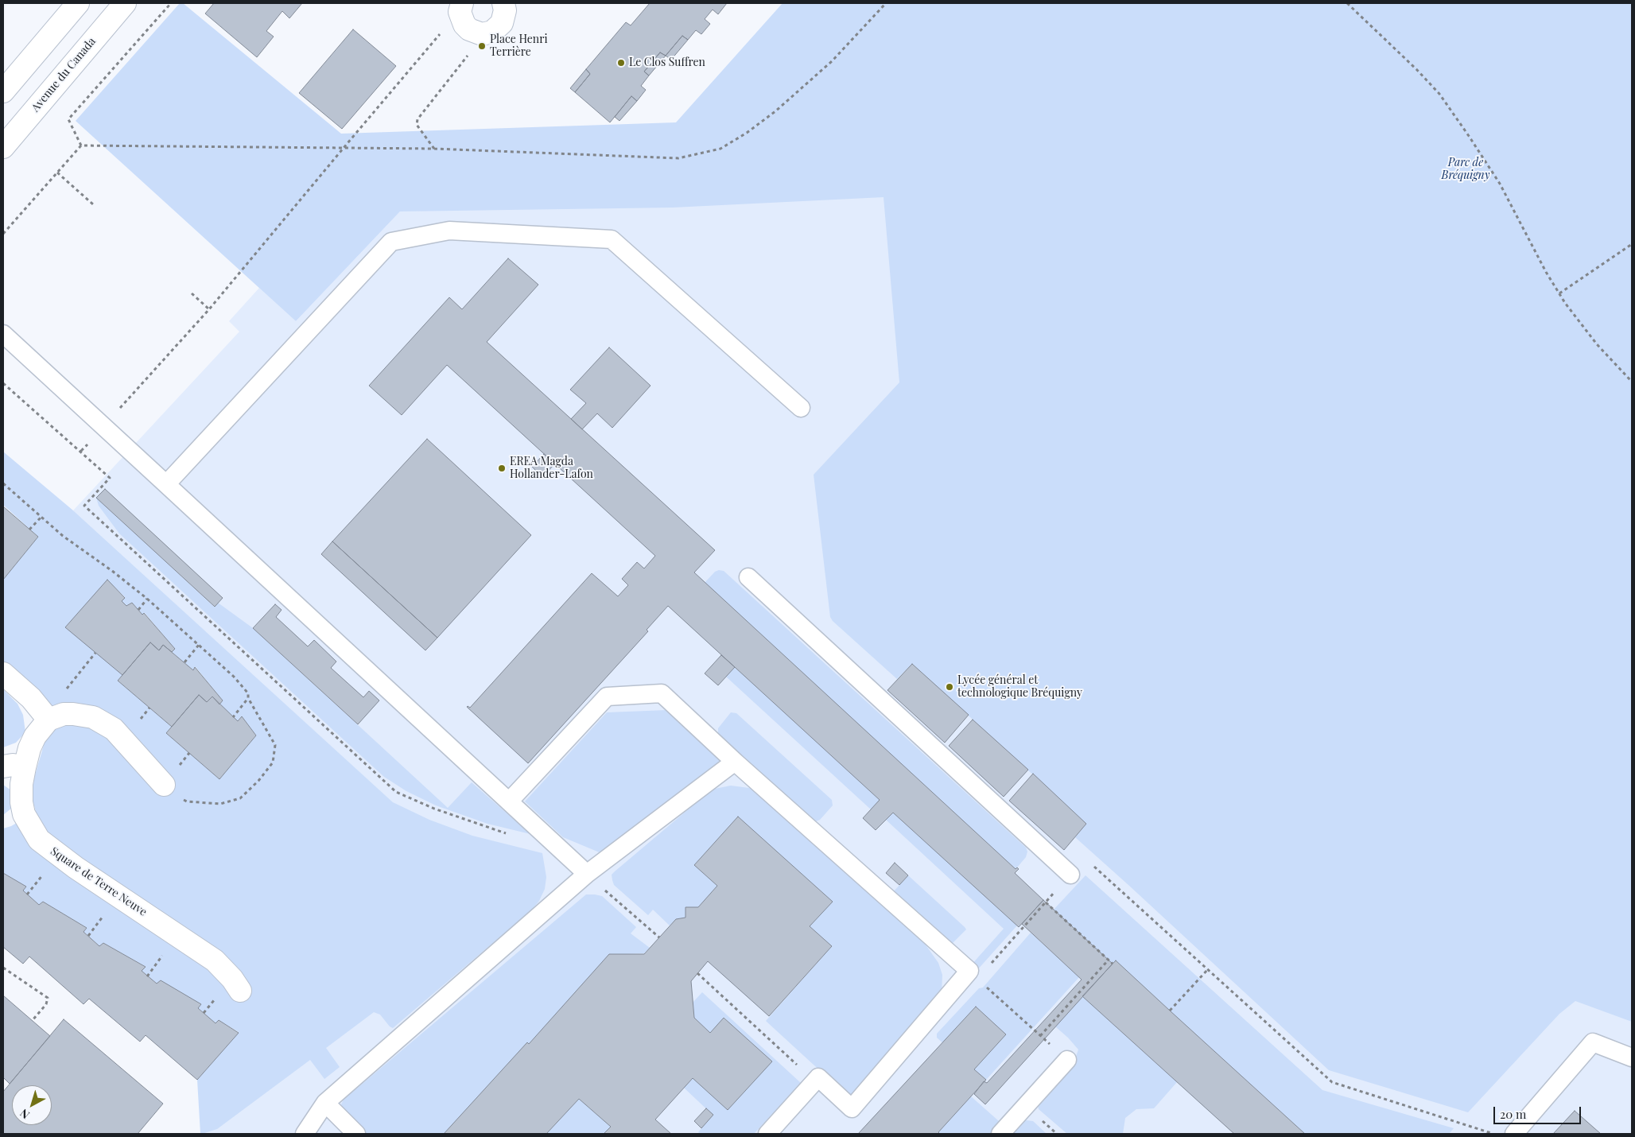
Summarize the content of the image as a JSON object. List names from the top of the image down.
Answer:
{
  "streets": {
    "street": ["Avenue du Canada", "Square de Terre Neuve"]
  },
  "parks": ["Parc de Bréquigny"],
  "places": [
    "Place Henri Terrière",
    "Le Clos Suffren",
    "EREA Magda Hollander-Lafon",
    "Lycée général et technologique Bréquigny"
  ],
  "scale_bar": "20 m",
  "north": "bottom left"
}
